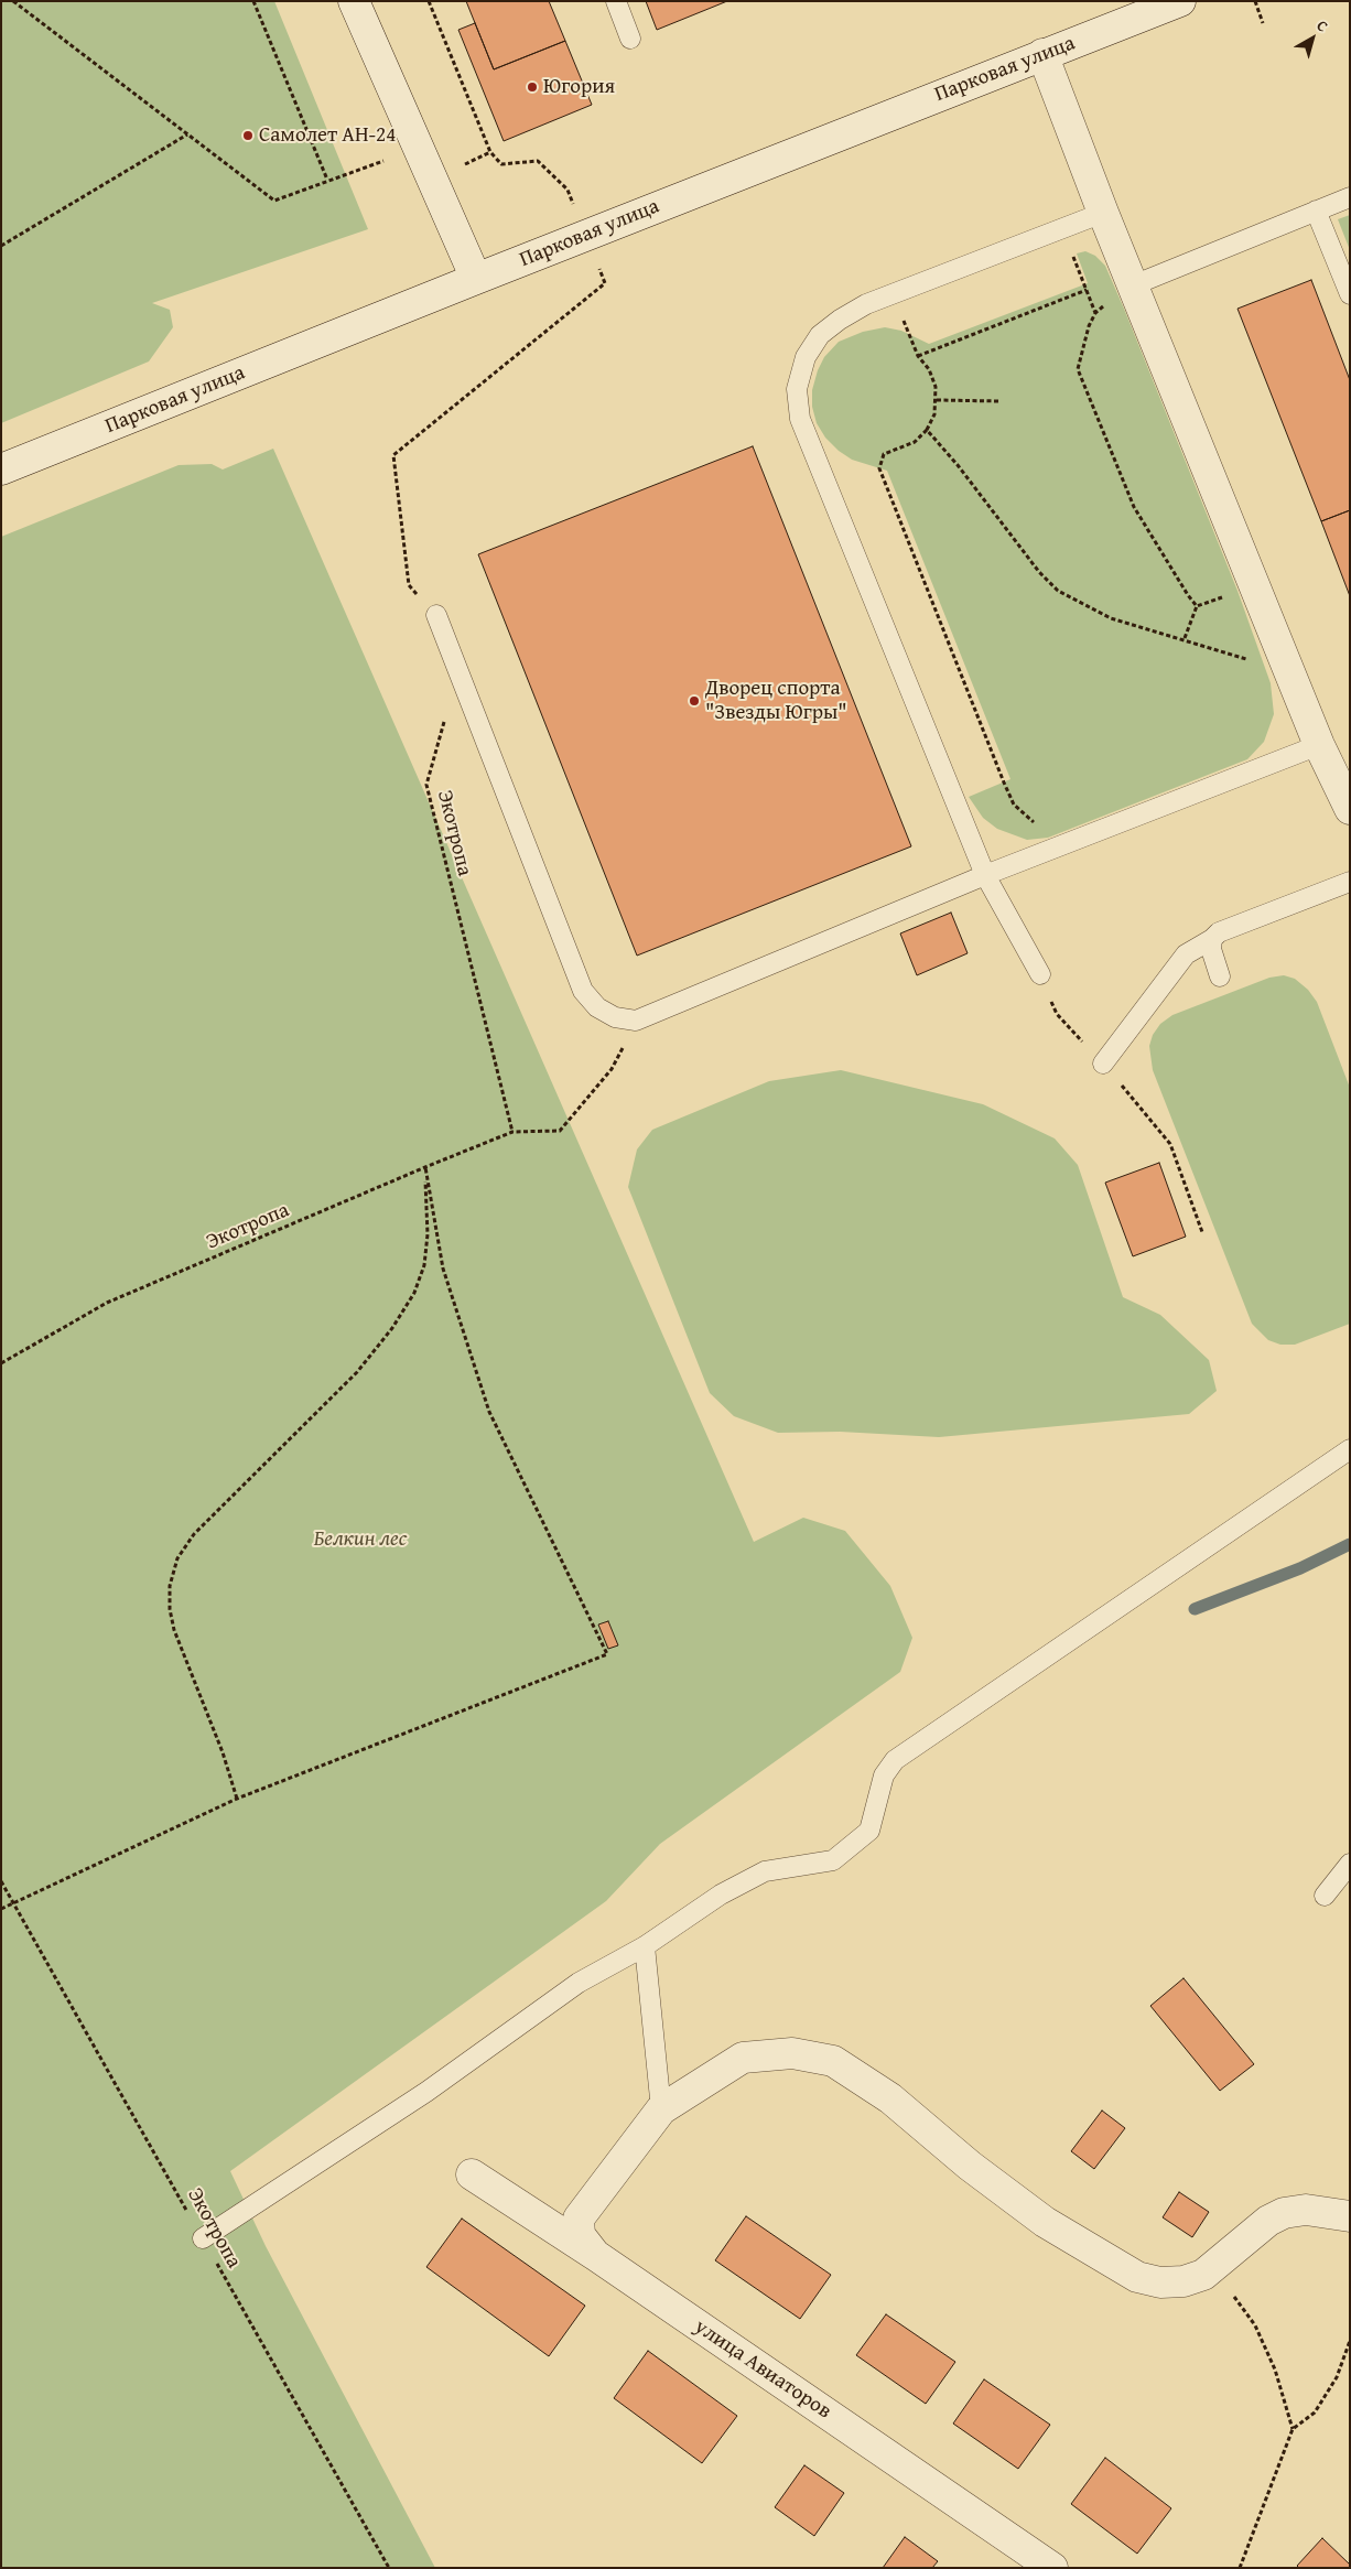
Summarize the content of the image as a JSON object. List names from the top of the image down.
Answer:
{
  "streets": {
    "street": ["Парковая улица", "улица Авиаторов"],
    "path": ["Экотропа"]
  },
  "parks": ["Белкин лес"],
  "places": ["Югория", "Самолет АН-24", "Дворец спорта \"Звезды Югры\""],
  "north": "top right"
}
